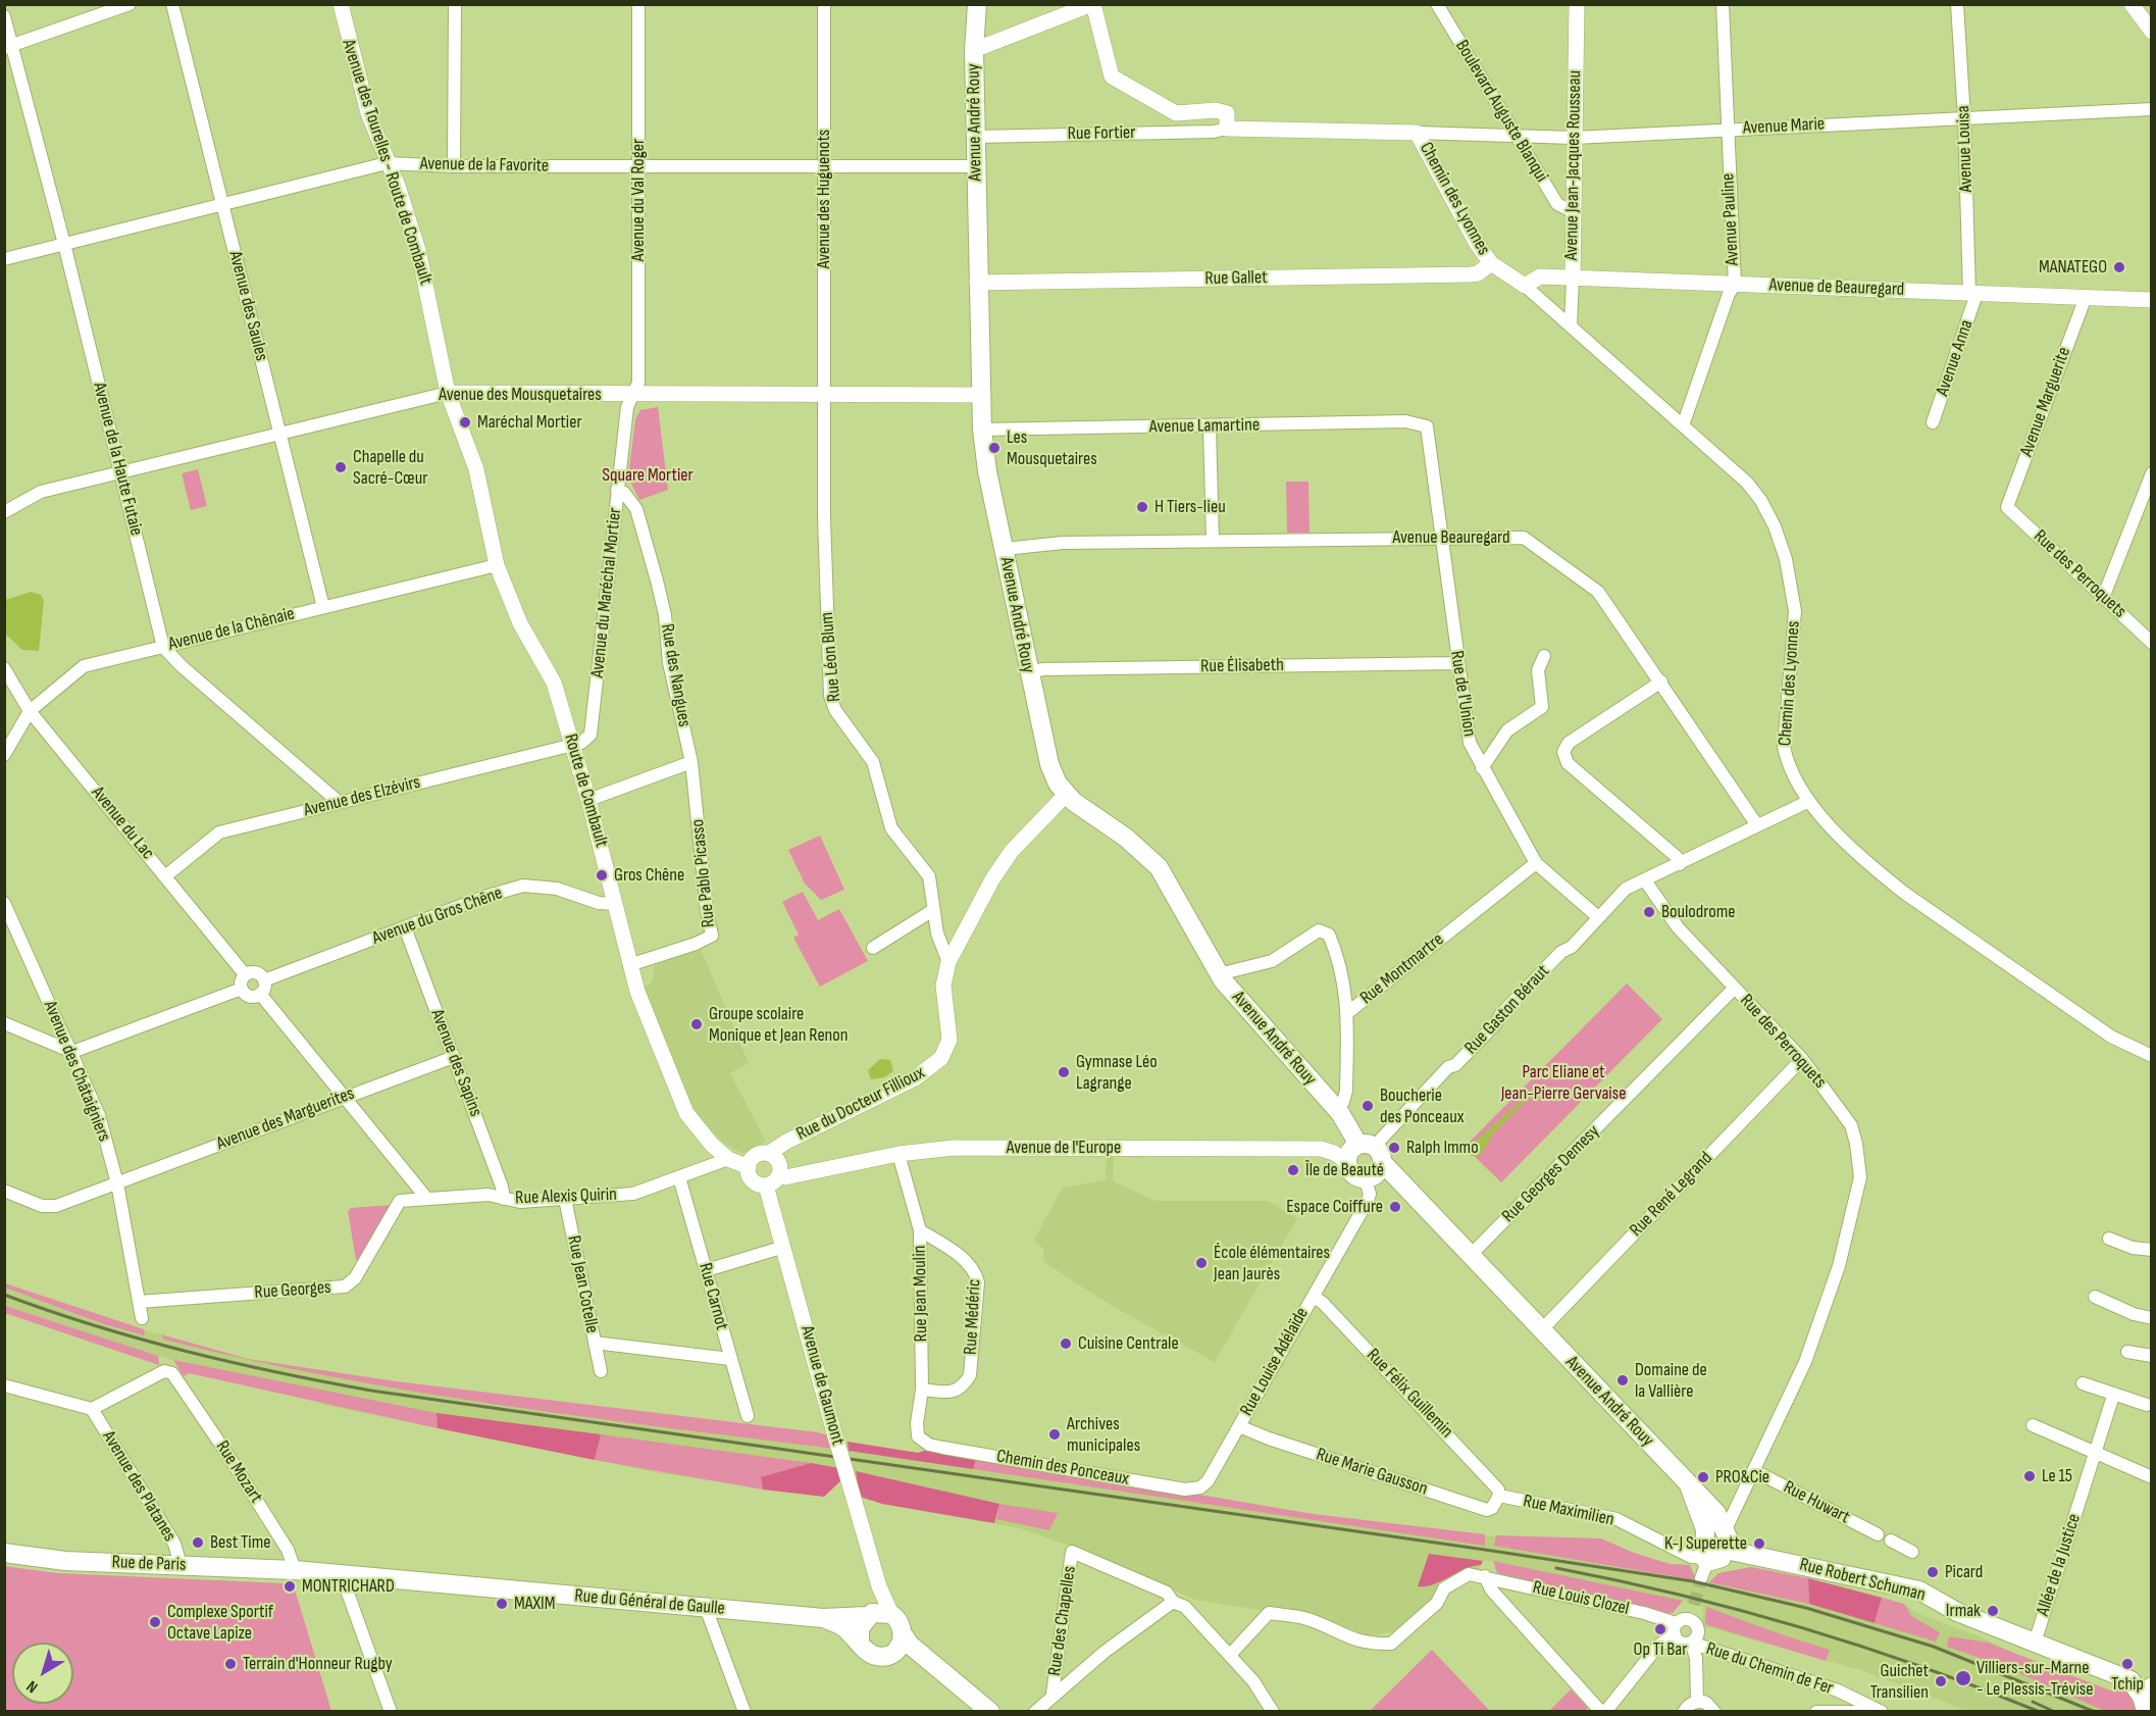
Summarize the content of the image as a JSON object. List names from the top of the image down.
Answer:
{
  "streets": {
    "main road": [
      "Avenue André Rouy",
      "Rue de Paris",
      "Rue Robert Schuman",
      "Rue du Général de Gaulle"
    ],
    "street": [
      "Boulevard Auguste Blanqui",
      "Avenue Marie",
      "Rue Fortier",
      "Avenue Louisa",
      "Avenue des Tourelles - Route de Combault",
      "Avenue de la Favorite",
      "Avenue Jean-Jacques Rousseau",
      "Avenue des Huguenots",
      "Chemin des Lyonnes",
      "Avenue du Val Roger",
      "Avenue Pauline",
      "Rue Gallet",
      "Avenue de Beauregard",
      "Avenue des Saules",
      "Avenue Anna",
      "Avenue des Mousquetaires",
      "Avenue Marguerite",
      "Avenue Lamartine",
      "Avenue de la Haute Futaie",
      "Avenue Beauregard",
      "Rue des Perroquets",
      "Avenue du Maréchal Mortier",
      "Avenue de la Chênaie",
      "Rue Léon Blum",
      "Rue Élisabeth",
      "Rue des Nangues",
      "Rue de l'Union",
      "Route de Combault",
      "Avenue des Elzévirs",
      "Avenue du Lac",
      "Rue Pablo Picasso",
      "Avenue du Gros Chêne",
      "Rue Montmartre",
      "Rue Gaston Béraut",
      "Avenue des Sapins",
      "Avenue des Châtaigniers",
      "Rue du Docteur Fillioux",
      "Avenue des Marguerites",
      "Avenue de l'Europe",
      "Rue Georges Demesy",
      "Rue René Legrand",
      "Rue Alexis Quirin",
      "Rue Jean Cotelle",
      "Rue Georges",
      "Rue Jean Moulin",
      "Rue Carnot",
      "Rue Médéric",
      "Rue Louise Adélaïde",
      "Avenue de Gaumont",
      "Rue Félix Guillemin",
      "Chemin des Ponceaux",
      "Rue Mozart",
      "Rue Marie Gausson",
      "Avenue des Platanes",
      "Rue Huwart",
      "Rue Maximilien",
      "Allée de la Justice",
      "Rue Louis Clozel",
      "Rue des Chapelles",
      "Rue du Chemin de Fer"
    ]
  },
  "crossings": [
    ["Boulevard Auguste Blanqui", "Avenue Marie"],
    ["Boulevard Auguste Blanqui", "Avenue Jean-Jacques Rousseau"],
    ["Avenue André Rouy", "Rue Fortier"],
    ["Avenue André Rouy", "Avenue de la Favorite"],
    ["Avenue André Rouy", "Rue Gallet"],
    ["Avenue André Rouy", "Avenue des Mousquetaires"],
    ["Avenue André Rouy", "Avenue Lamartine"],
    ["Avenue André Rouy", "Avenue Beauregard"],
    ["Avenue André Rouy", "Rue des Perroquets"],
    ["Avenue André Rouy", "Rue Élisabeth"],
    ["Avenue André Rouy", "Rue Montmartre"],
    ["Avenue André Rouy", "Rue Gaston Béraut"],
    ["Avenue André Rouy", "Rue du Docteur Fillioux"],
    ["Avenue André Rouy", "Avenue de l'Europe"],
    ["Avenue André Rouy", "Rue Georges Demesy"],
    ["Avenue André Rouy", "Rue René Legrand"],
    ["Avenue André Rouy", "Rue Louise Adélaïde"],
    ["Avenue Marie", "Avenue Louisa"],
    ["Avenue Marie", "Avenue Jean-Jacques Rousseau"],
    ["Avenue Marie", "Chemin des Lyonnes"],
    ["Avenue Marie", "Avenue Pauline"],
    ["Avenue Louisa", "Avenue de Beauregard"],
    ["Avenue Louisa", "Avenue Anna"],
    ["Avenue des Tourelles - Route de Combault", "Avenue de la Favorite"],
    ["Avenue des Tourelles - Route de Combault", "Avenue des Mousquetaires"],
    ["Avenue des Tourelles - Route de Combault", "Route de Combault"],
    ["Avenue de la Favorite", "Avenue des Huguenots"],
    ["Avenue de la Favorite", "Avenue du Val Roger"],
    ["Avenue de la Favorite", "Avenue des Saules"],
    ["Avenue de la Favorite", "Avenue de la Haute Futaie"],
    ["Avenue Jean-Jacques Rousseau", "Chemin des Lyonnes"],
    ["Avenue Jean-Jacques Rousseau", "Avenue de Beauregard"],
    ["Avenue des Huguenots", "Avenue des Mousquetaires"],
    ["Avenue des Huguenots", "Rue Léon Blum"],
    ["Chemin des Lyonnes", "Avenue Pauline"],
    ["Chemin des Lyonnes", "Rue Gallet"],
    ["Chemin des Lyonnes", "Avenue de Beauregard"],
    ["Avenue du Val Roger", "Avenue des Mousquetaires"],
    ["Avenue du Val Roger", "Avenue du Maréchal Mortier"],
    ["Avenue Pauline", "Avenue de Beauregard"],
    ["Avenue de Beauregard", "Avenue Anna"],
    ["Avenue de Beauregard", "Avenue Marguerite"],
    ["Avenue des Saules", "Avenue des Mousquetaires"],
    ["Avenue des Saules", "Avenue de la Chênaie"],
    ["Avenue des Mousquetaires", "Avenue de la Haute Futaie"],
    ["Avenue des Mousquetaires", "Avenue du Maréchal Mortier"],
    ["Avenue des Mousquetaires", "Rue Léon Blum"],
    ["Avenue des Mousquetaires", "Route de Combault"],
    ["Avenue Marguerite", "Rue des Perroquets"],
    ["Avenue Lamartine", "Rue de l'Union"],
    ["Avenue de la Haute Futaie", "Avenue de la Chênaie"],
    ["Avenue Beauregard", "Rue de l'Union"],
    ["Rue des Perroquets", "Rue Gaston Béraut"],
    ["Rue des Perroquets", "Rue Georges Demesy"],
    ["Rue des Perroquets", "Rue René Legrand"],
    ["Rue des Perroquets", "Rue Huwart"],
    ["Avenue du Maréchal Mortier", "Rue des Nangues"],
    ["Avenue du Maréchal Mortier", "Route de Combault"],
    ["Avenue du Maréchal Mortier", "Avenue des Elzévirs"],
    ["Avenue de la Chênaie", "Route de Combault"],
    ["Avenue de la Chênaie", "Avenue du Lac"],
    ["Rue Léon Blum", "Rue du Docteur Fillioux"],
    ["Rue Élisabeth", "Rue de l'Union"],
    ["Rue des Nangues", "Rue Pablo Picasso"],
    ["Rue de l'Union", "Rue Montmartre"],
    ["Rue de l'Union", "Rue Gaston Béraut"],
    ["Route de Combault", "Avenue des Elzévirs"],
    ["Route de Combault", "Rue Pablo Picasso"],
    ["Route de Combault", "Avenue du Gros Chêne"],
    ["Route de Combault", "Rue du Docteur Fillioux"],
    ["Route de Combault", "Avenue de l'Europe"],
    ["Route de Combault", "Rue Alexis Quirin"],
    ["Route de Combault", "Avenue de Gaumont"],
    ["Avenue des Elzévirs", "Avenue du Lac"],
    ["Avenue du Lac", "Avenue du Gros Chêne"],
    ["Avenue du Gros Chêne", "Avenue des Sapins"],
    ["Rue Gaston Béraut", "Avenue de l'Europe"],
    ["Rue Gaston Béraut", "Rue Louise Adélaïde"],
    ["Avenue des Sapins", "Avenue des Marguerites"],
    ["Avenue des Sapins", "Rue Alexis Quirin"],
    ["Avenue des Châtaigniers", "Avenue des Marguerites"],
    ["Avenue des Châtaigniers", "Rue Georges"],
    ["Rue du Docteur Fillioux", "Avenue de l'Europe"],
    ["Rue du Docteur Fillioux", "Avenue de Gaumont"],
    ["Avenue de l'Europe", "Rue Jean Moulin"],
    ["Avenue de l'Europe", "Rue Louise Adélaïde"],
    ["Avenue de l'Europe", "Avenue de Gaumont"],
    ["Rue Alexis Quirin", "Rue Jean Cotelle"],
    ["Rue Alexis Quirin", "Rue Georges"],
    ["Rue Alexis Quirin", "Rue Carnot"],
    ["Rue Jean Moulin", "Rue Médéric"],
    ["Rue Jean Moulin", "Chemin des Ponceaux"],
    ["Rue Louise Adélaïde", "Rue Félix Guillemin"],
    ["Rue Louise Adélaïde", "Chemin des Ponceaux"],
    ["Rue Louise Adélaïde", "Rue Marie Gausson"],
    ["Avenue de Gaumont", "Rue du Général de Gaulle"],
    ["Rue Félix Guillemin", "Rue Marie Gausson"],
    ["Rue Félix Guillemin", "Rue Maximilien"],
    ["Rue Mozart", "Avenue des Platanes"],
    ["Rue Mozart", "Rue de Paris"],
    ["Rue Mozart", "Rue du Général de Gaulle"],
    ["Rue Marie Gausson", "Rue Maximilien"],
    ["Avenue des Platanes", "Rue de Paris"],
    ["Rue de Paris", "Rue du Général de Gaulle"],
    ["Allée de la Justice", "Rue Robert Schuman"],
    ["Rue Louis Clozel", "Rue du Chemin de Fer"]
  ],
  "parks": ["Square Mortier", "Parc Eliane et Jean-Pierre Gervaise"],
  "places": [
    "MANATEGO",
    "Maréchal Mortier",
    "Les Mousquetaires",
    "Chapelle du Sacré-Cœur",
    "H Tiers-lieu",
    "Gros Chêne",
    "Boulodrome",
    "Groupe scolaire Monique et Jean Renon",
    "Gymnase Léo Lagrange",
    "Boucherie des Ponceaux",
    "Ralph Immo",
    "Île de Beauté",
    "Espace Coiffure",
    "École élémentaires Jean Jaurès",
    "Cuisine Centrale",
    "Domaine de la Vallière",
    "Archives municipales",
    "Le 15",
    "PRO&Cie",
    "Best Time",
    "K-J Superette",
    "Picard",
    "MONTRICHARD",
    "MAXIM",
    "Irmak",
    "Complexe Sportif Octave Lapize",
    "Op Ti Bar",
    "Terrain d'Honneur Rugby",
    "Tchip",
    "Villiers-sur-Marne - Le Plessis-Trévise",
    "Guichet Transilien"
  ],
  "north": "bottom left"
}
